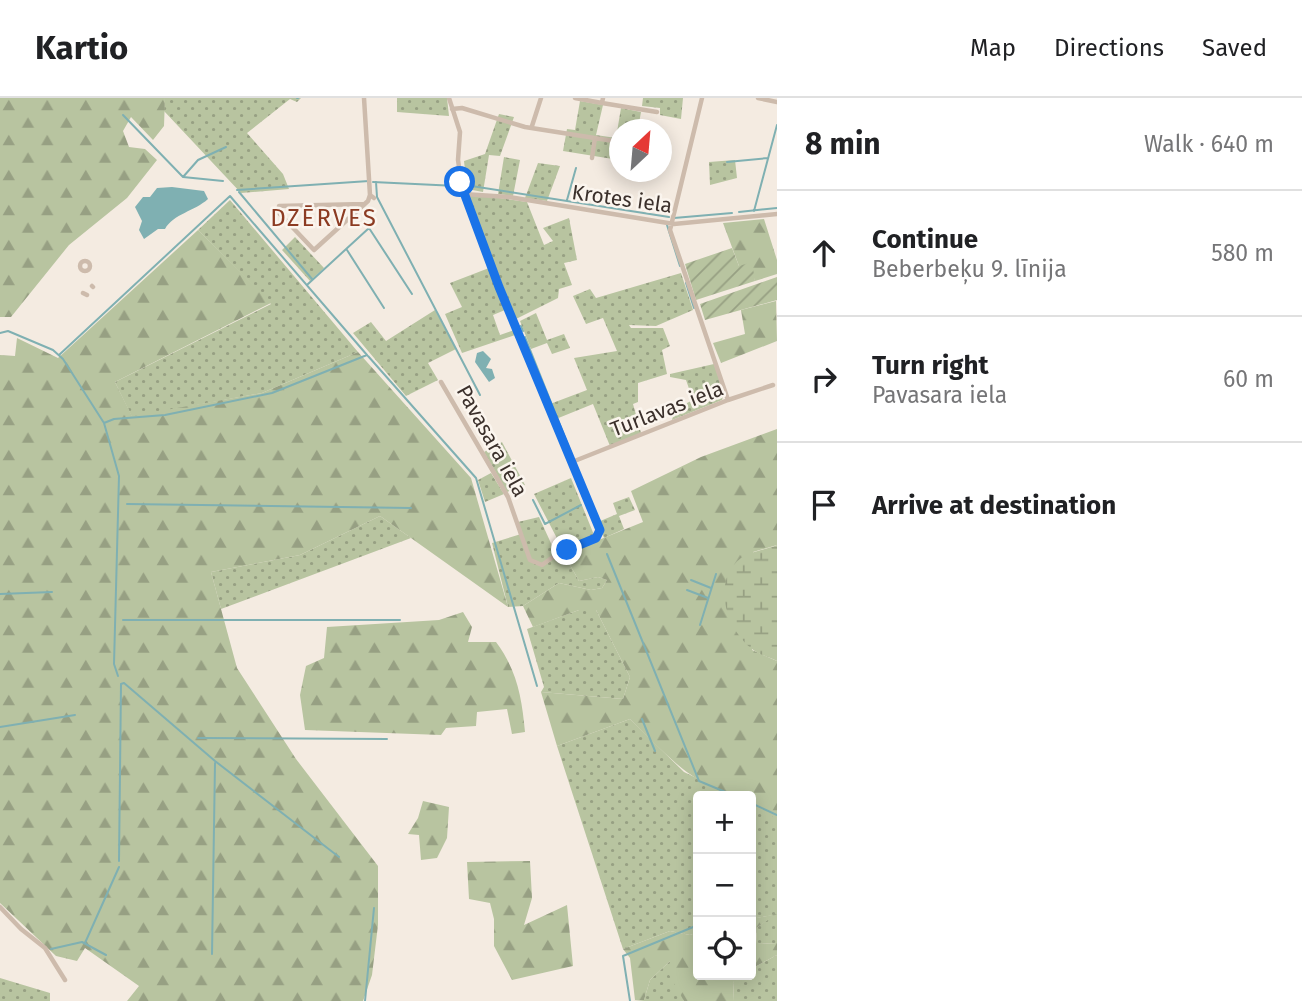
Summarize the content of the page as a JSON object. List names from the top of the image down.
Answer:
{
  "streets": {
    "street": ["Krotes iela", "Turlavas iela", "Pavasara iela"]
  },
  "crossings": [
    ["Turlavas iela", "Pavasara iela"]
  ],
  "districts": ["DZĒRVES"],
  "north": "top right",
  "page": {
    "header": "Kartio",
    "nav": ["Map", "Directions", "Saved"],
    "heading": ["8 min", "Walk · 640 m"],
    "list": [
      ["Continue", "Beberbeķu 9. līnija", "580 m"],
      ["Turn right", "Pavasara iela", "60 m"],
      "Arrive at destination"
    ],
    "map_buttons": ["+", "−"]
  }
}
